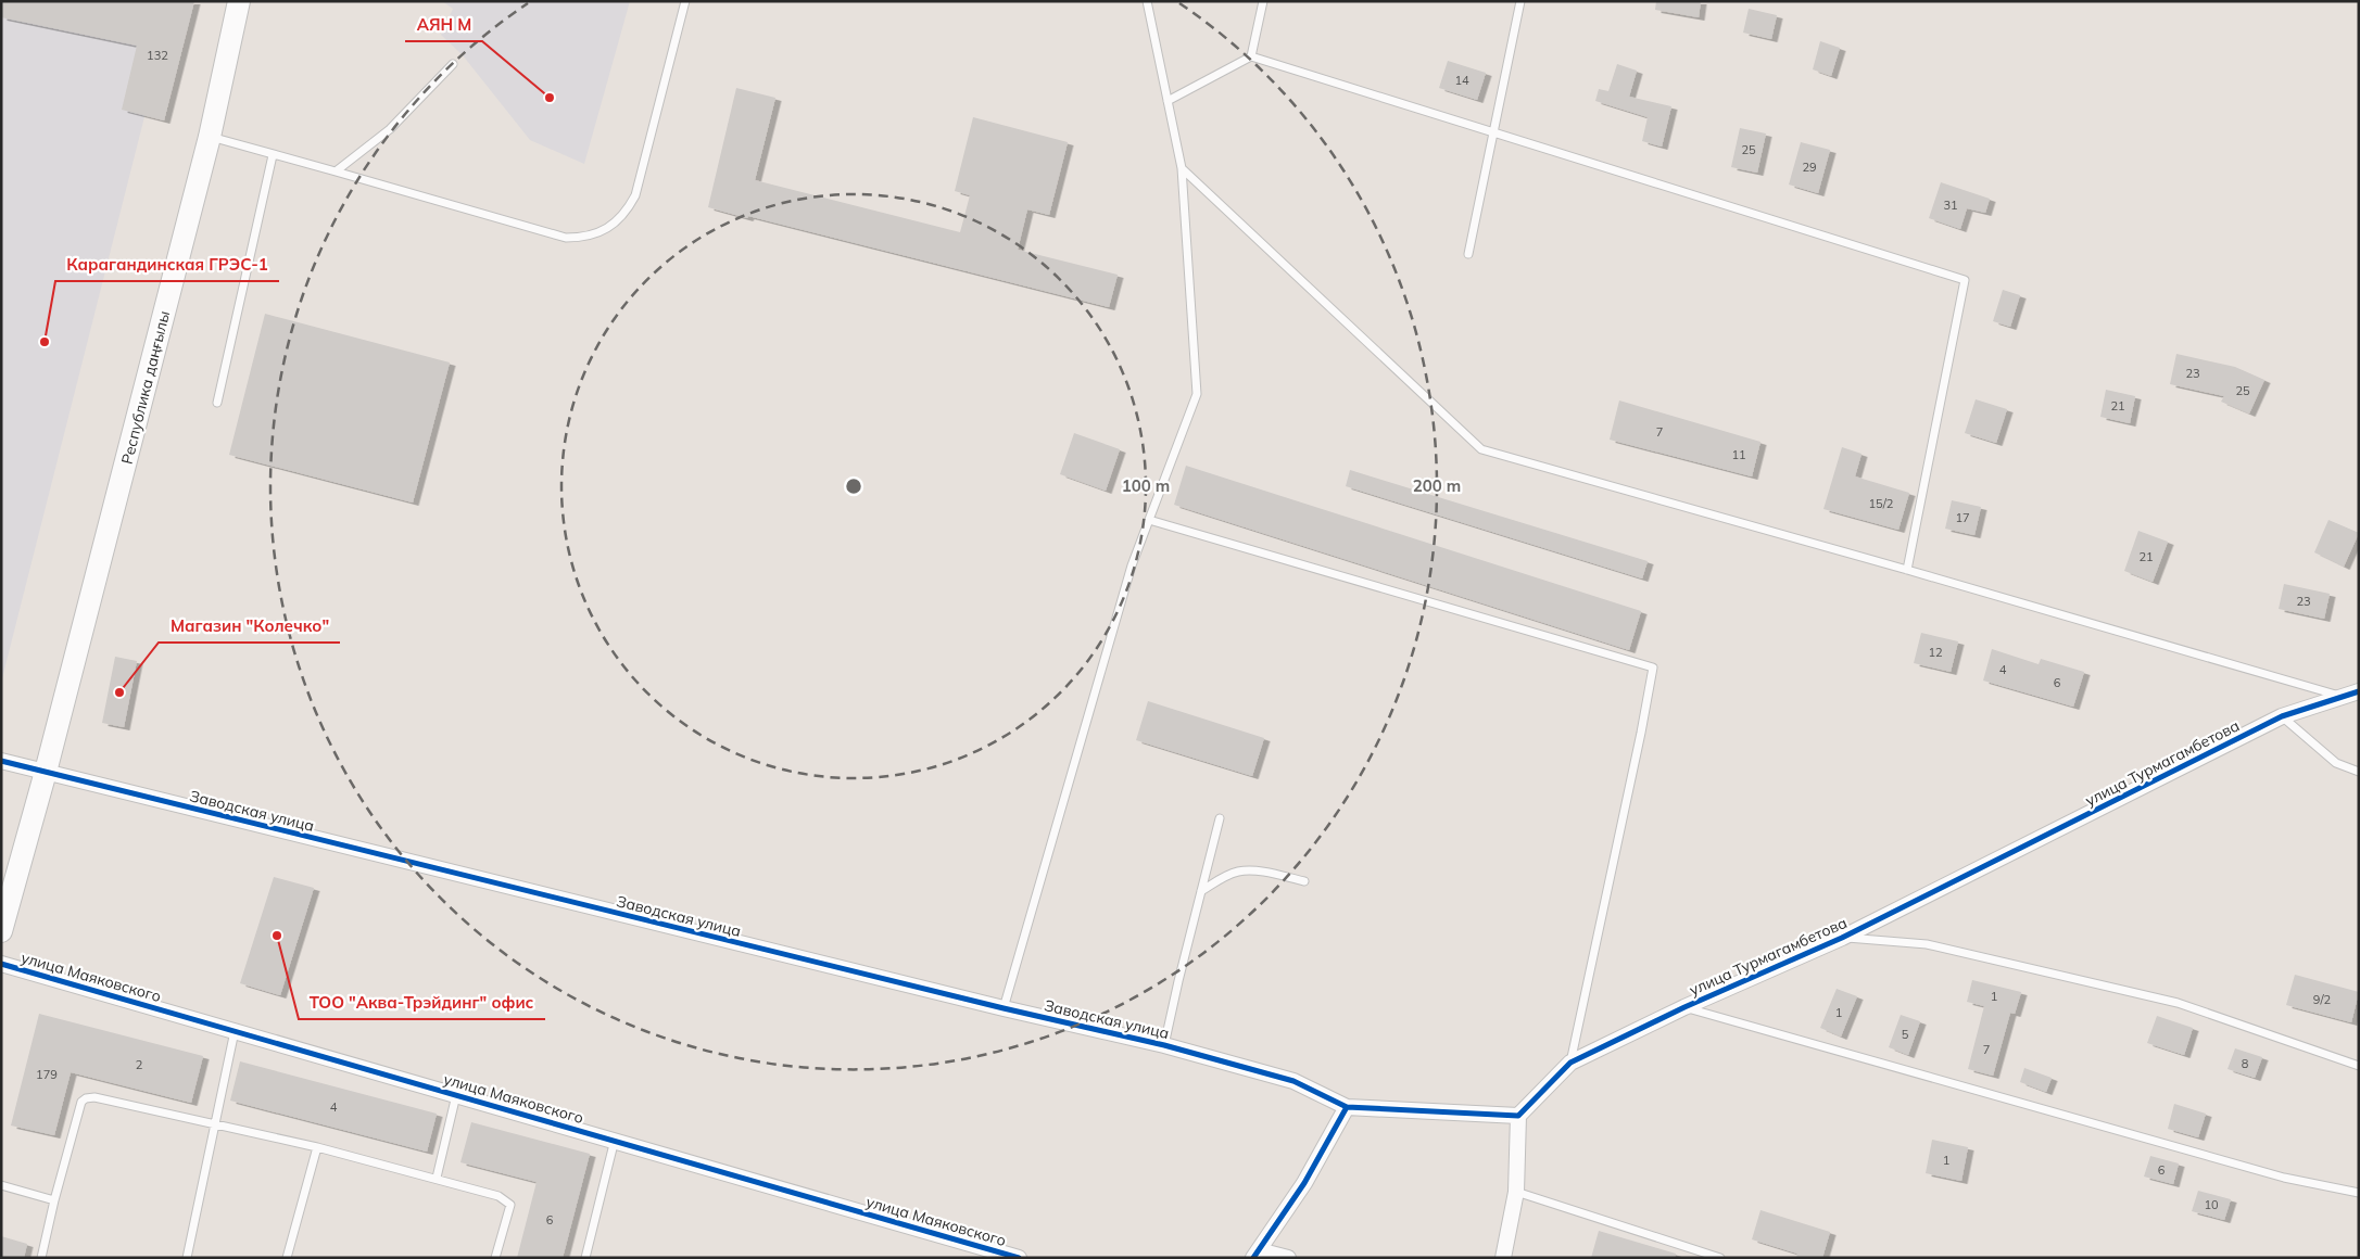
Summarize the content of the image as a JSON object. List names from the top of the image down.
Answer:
{
  "streets": {
    "main road": ["Республика даңғылы"],
    "street": ["улица Турмагамбетова", "Заводская улица", "улица Маяковского"]
  },
  "crossings": [
    ["Республика даңғылы", "Заводская улица"]
  ],
  "places": [
    "АЯН М",
    "Карагандинская ГРЭС-1",
    "Магазин \"Колечко\"",
    "ТОО \"Аква-Трэйдинг\" офис"
  ],
  "house_numbers": [
    "132",
    "14",
    "25",
    "29",
    "31",
    "23",
    "25",
    "21",
    "7",
    "11",
    "15/2",
    "17",
    "21",
    "23",
    "12",
    "4",
    "6",
    "1",
    "9/2",
    "1",
    "5",
    "7",
    "8",
    "2",
    "179",
    "4",
    "1",
    "6",
    "10",
    "6"
  ],
  "rings": ["100 m", "200 m"]
}
